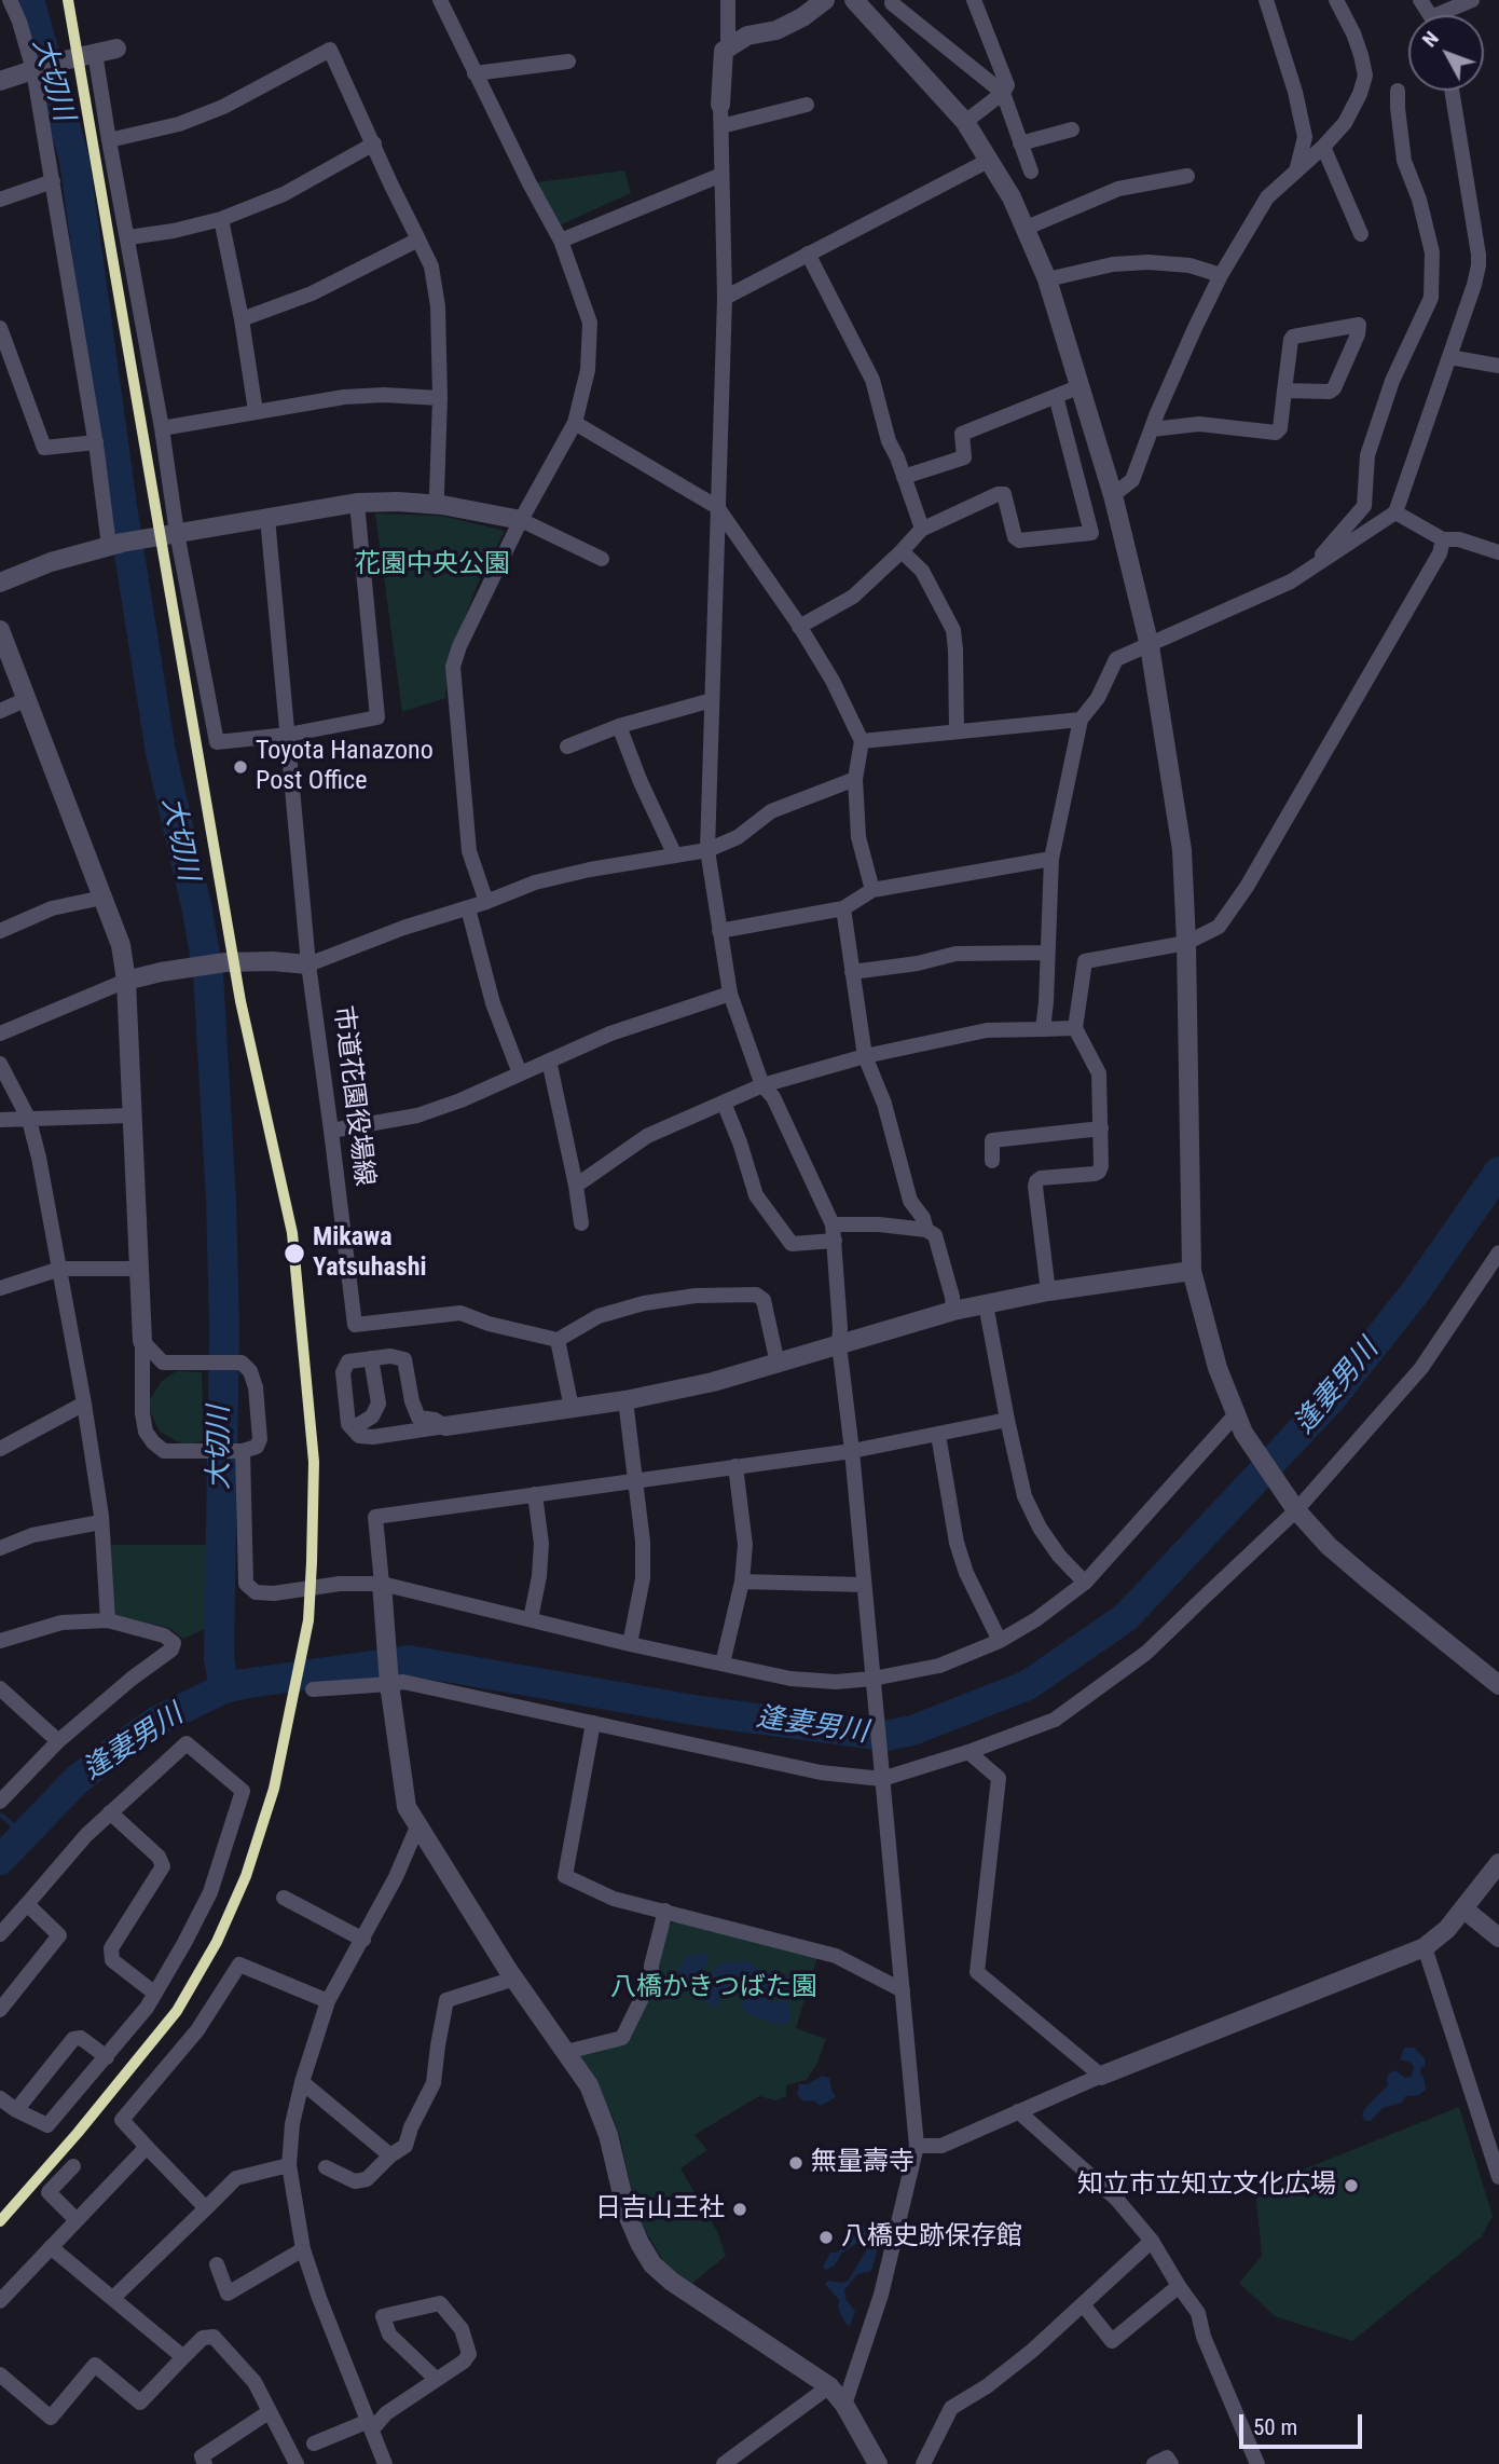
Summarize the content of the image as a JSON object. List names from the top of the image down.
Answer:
{
  "streets": {
    "street": ["市道花園役場線"]
  },
  "water": ["大切川", "逢妻男川"],
  "parks": ["花園中央公園", "八橋かきつばた園"],
  "places": [
    "Toyota Hanazono Post Office",
    "Mikawa Yatsuhashi",
    "無量壽寺",
    "知立市立知立文化広場",
    "日吉山王社",
    "八橋史跡保存館"
  ],
  "scale_bar": "50 m",
  "north": "top left"
}
